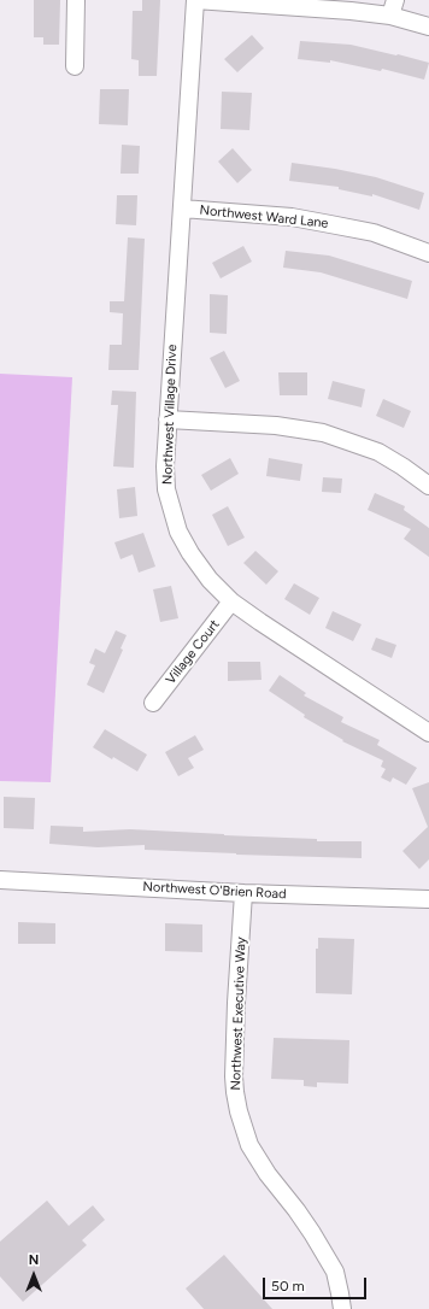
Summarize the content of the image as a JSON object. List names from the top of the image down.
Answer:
{
  "streets": {
    "street": [
      "Northwest Ward Lane",
      "Northwest Village Drive",
      "Village Court",
      "Northwest O'Brien Road",
      "Northwest Executive Way"
    ]
  },
  "crossings": [
    ["Northwest Ward Lane", "Northwest Village Drive"],
    ["Northwest Village Drive", "Village Court"],
    ["Northwest O'Brien Road", "Northwest Executive Way"]
  ],
  "scale_bar": "50 m",
  "north": "top"
}
